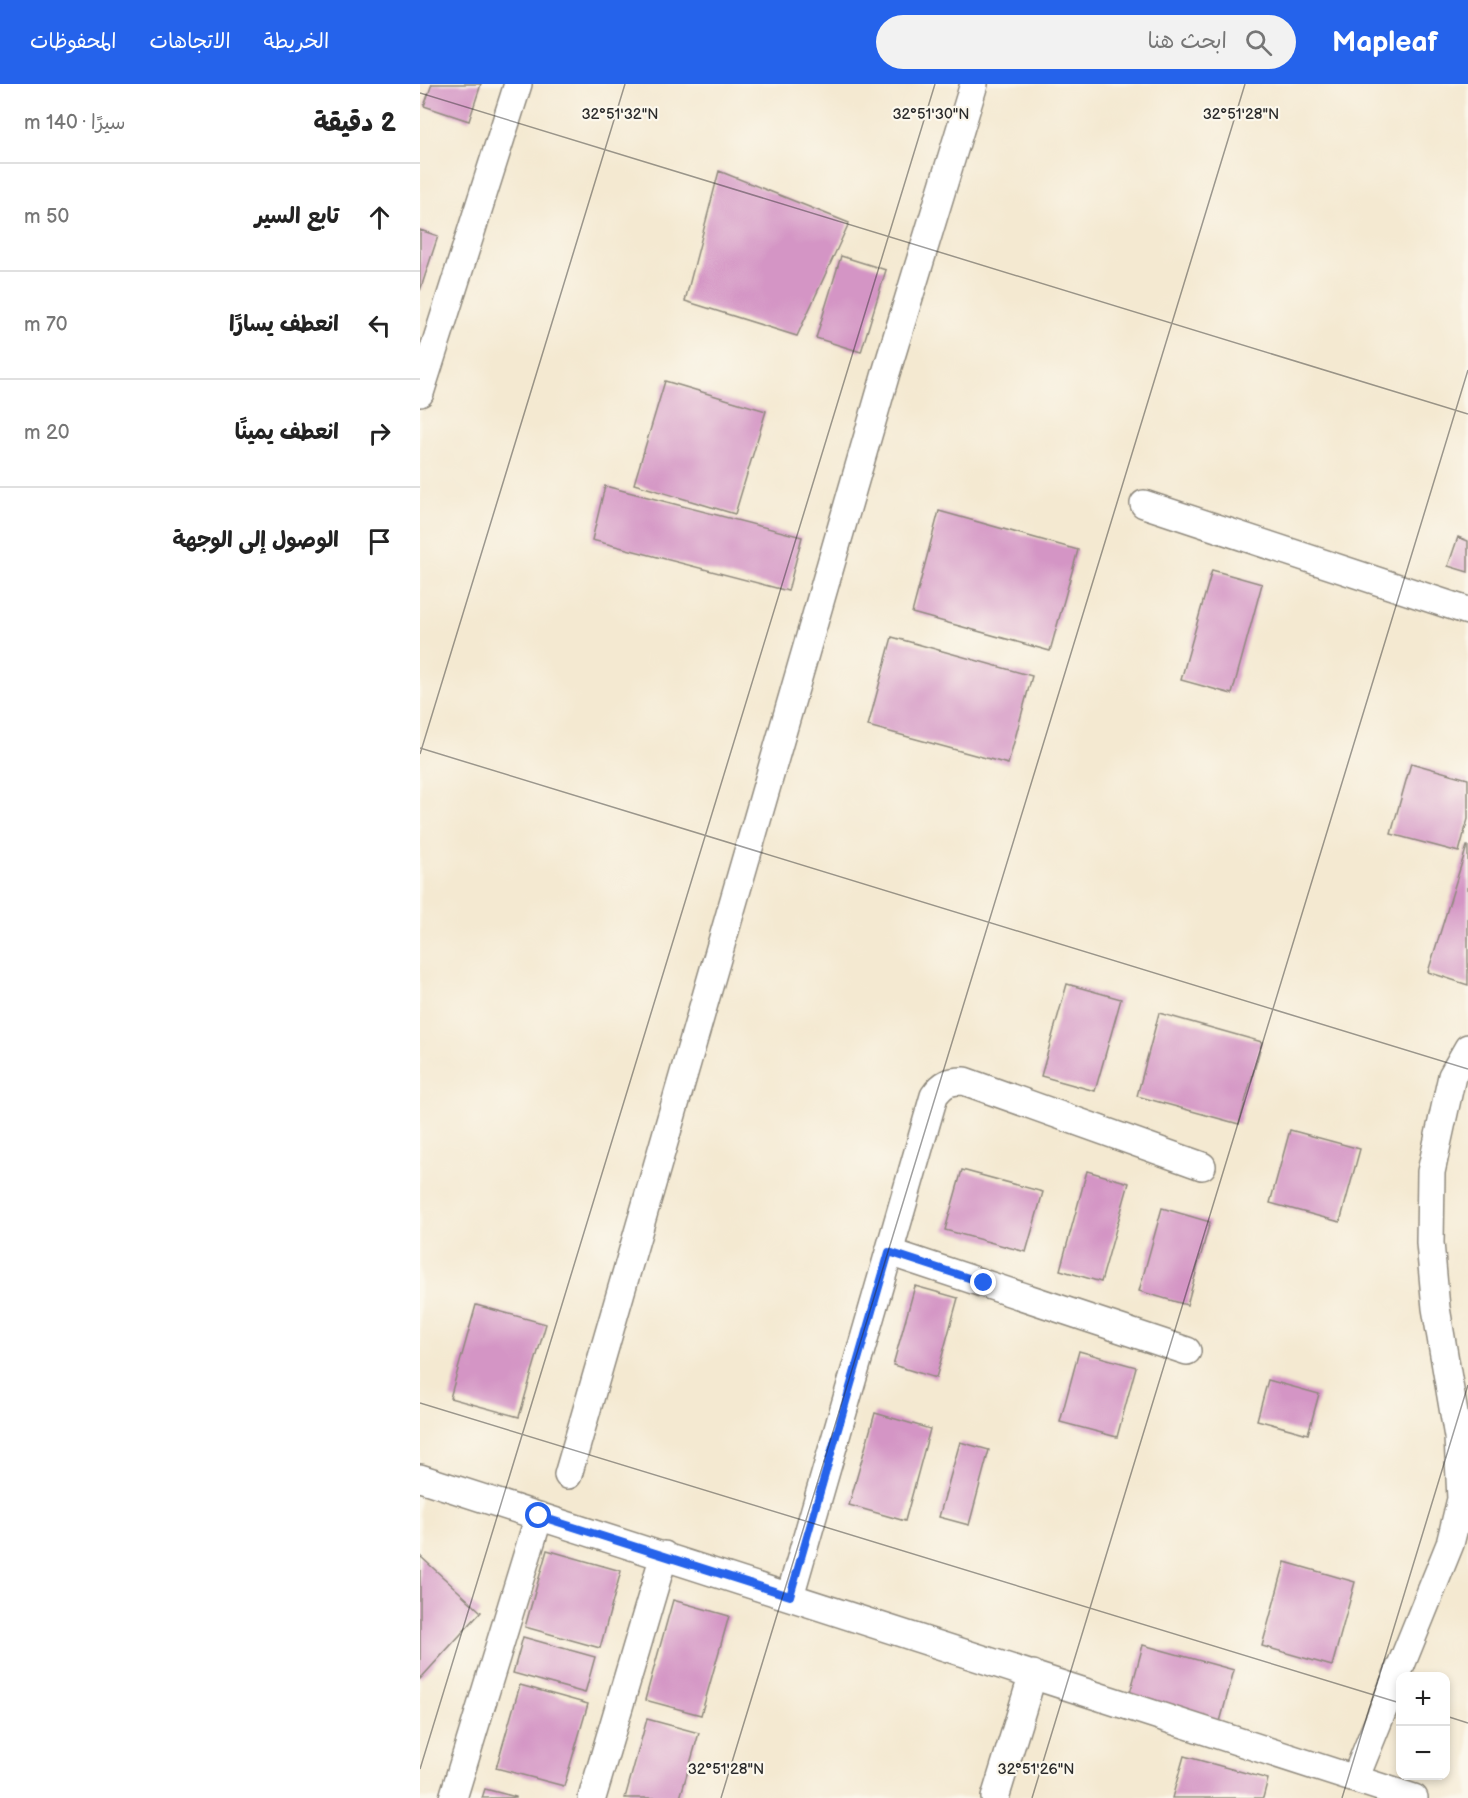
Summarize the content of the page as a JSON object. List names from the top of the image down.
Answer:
{
  "page": {
    "header": "Mapleaf",
    "search": "ابحث هنا",
    "nav": ["الخريطة", "الاتجاهات", "المحفوظات"],
    "heading": ["2 دقيقة", "سيرًا · 140 m"],
    "list": [
      ["تابع السير", "50 m"],
      ["انعطف يسارًا", "70 m"],
      ["انعطف يمينًا", "20 m"],
      "الوصول إلى الوجهة"
    ],
    "map_buttons": ["+", "−"]
  },
  "coordinates": [
    "32°51'32\"N",
    "32°51'30\"N",
    "32°51'28\"N",
    "32°51'26\"N"
  ]
}
